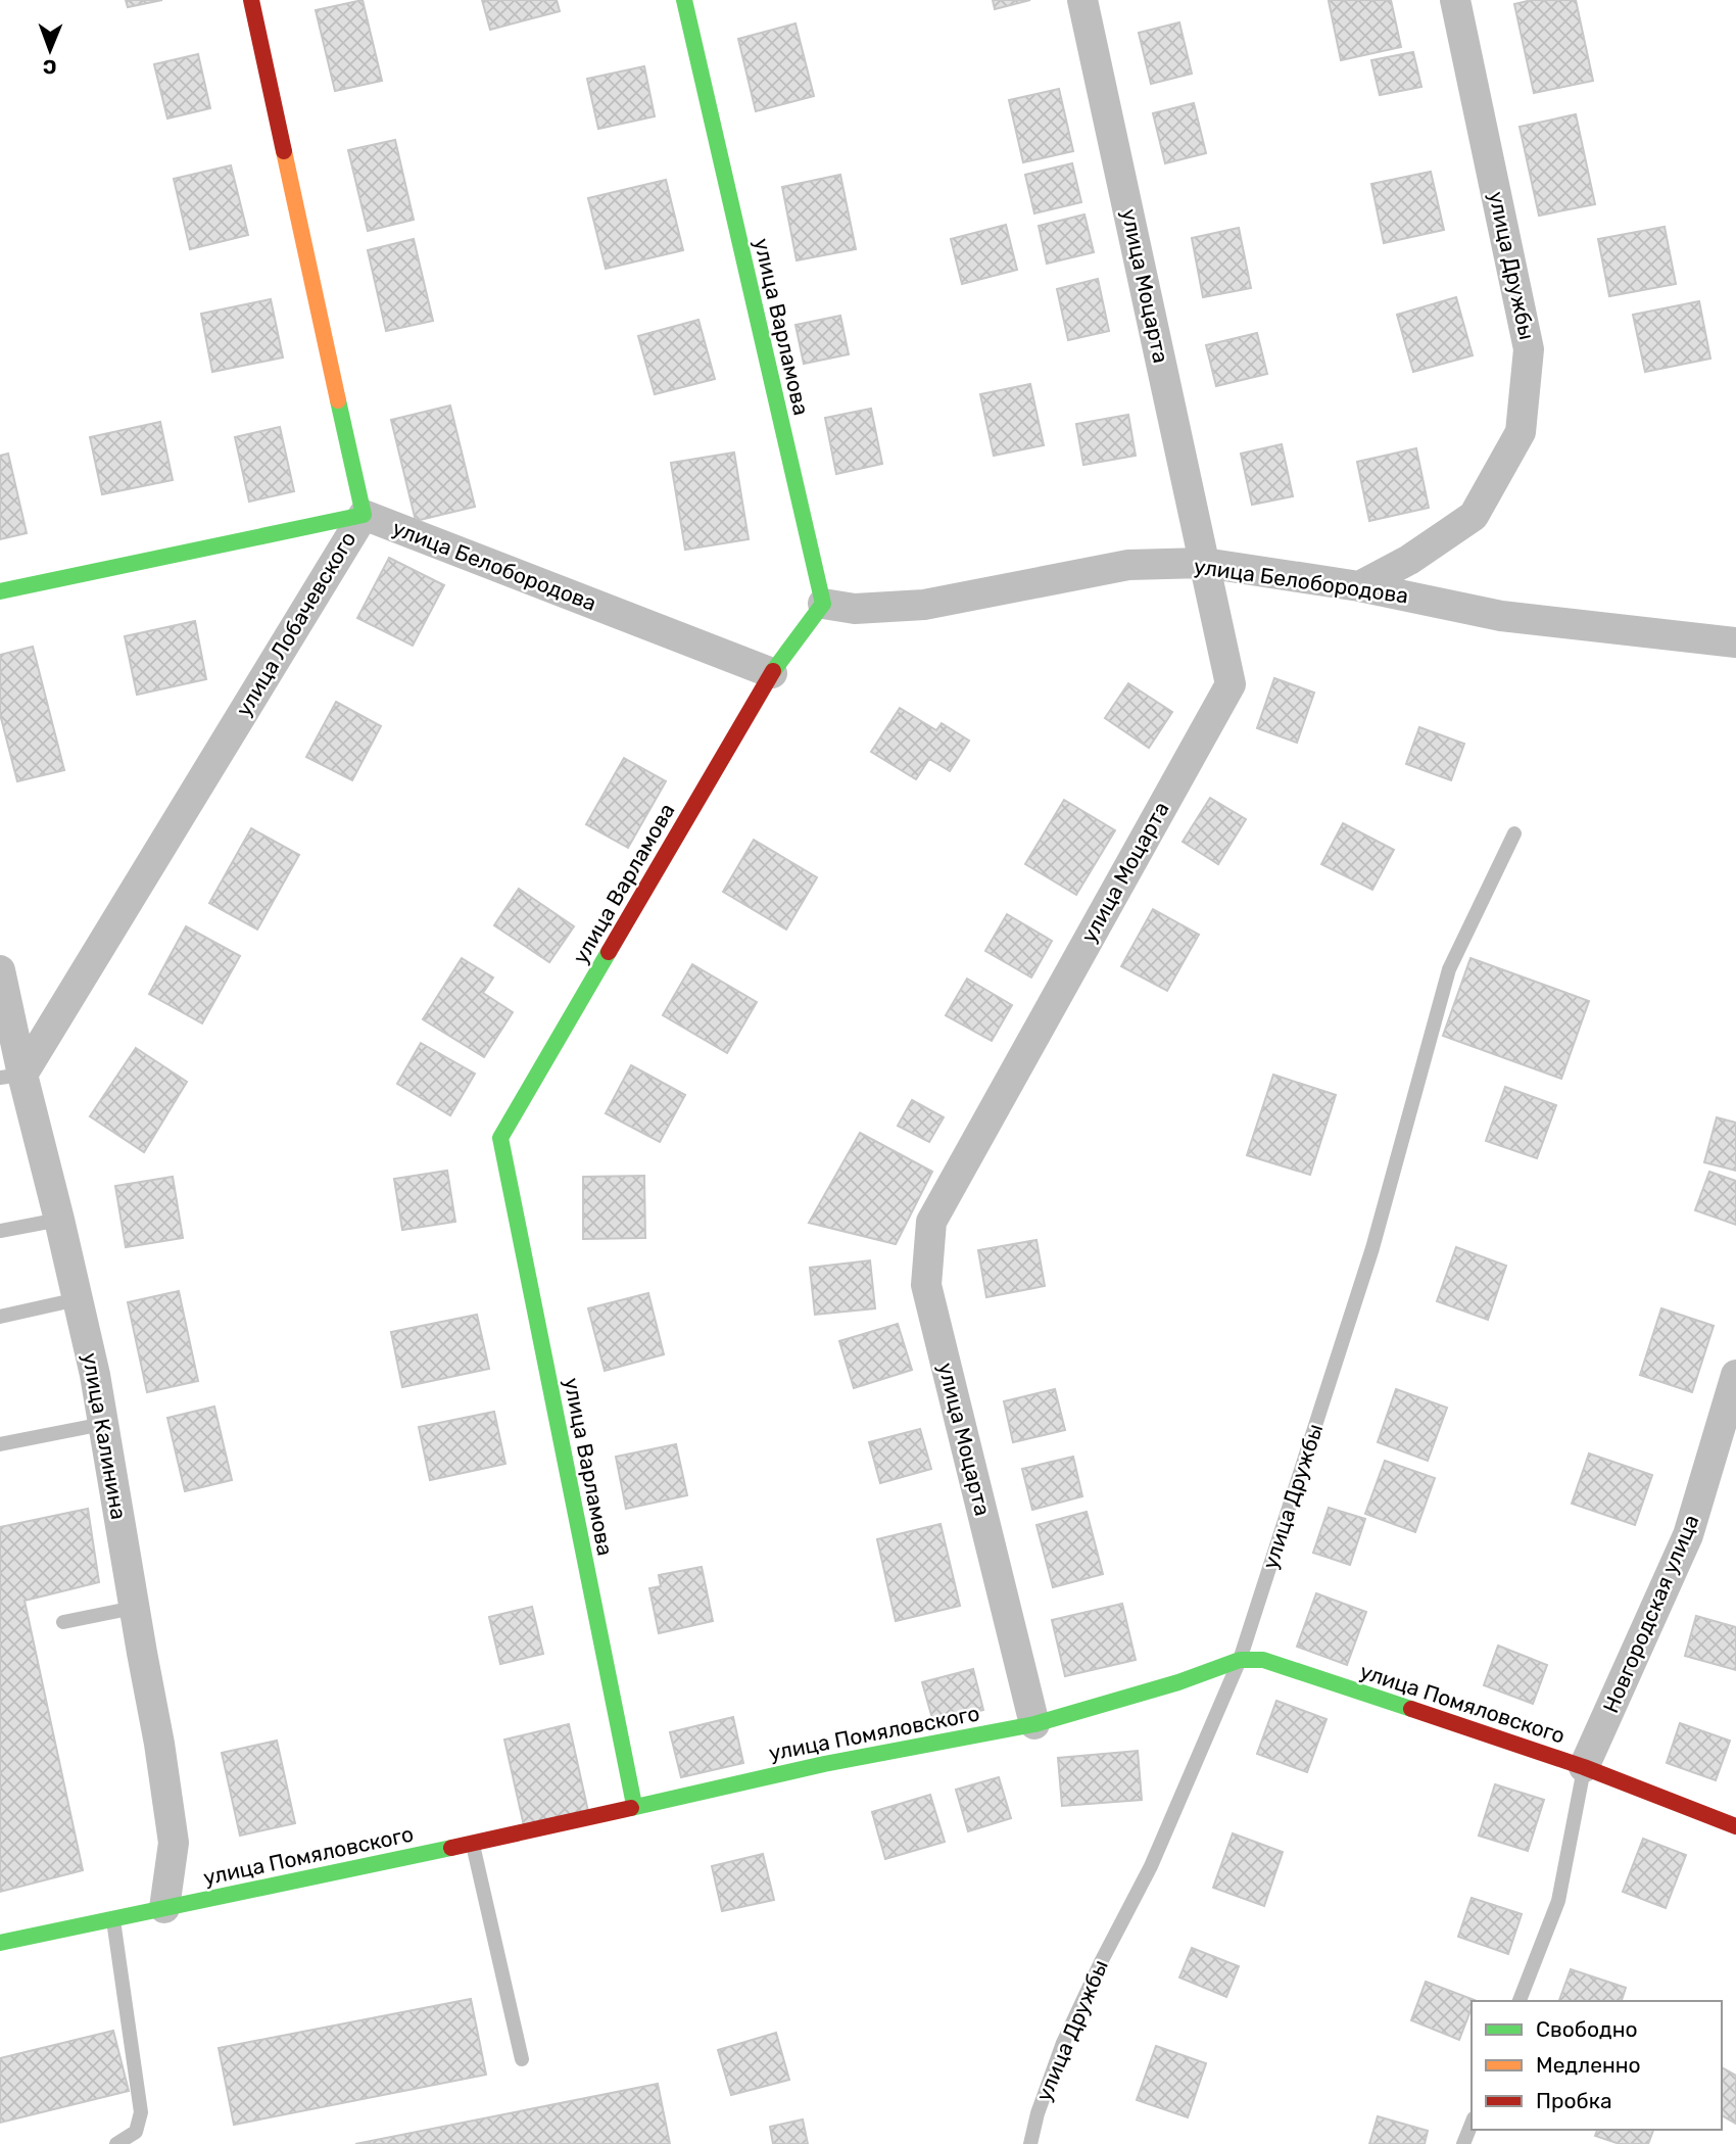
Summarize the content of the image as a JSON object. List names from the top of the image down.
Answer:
{
  "streets": {
    "street": [
      "улица Дружбы",
      "улица Моцарта",
      "улица Варламова",
      "улица Белобородова",
      "улица Лобачевского",
      "улица Калинина",
      "Новгородская улица",
      "улица Помяловского"
    ]
  },
  "crossings": [
    ["улица Дружбы", "улица Белобородова"],
    ["улица Дружбы", "улица Помяловского"],
    ["улица Моцарта", "улица Белобородова"],
    ["улица Моцарта", "улица Помяловского"],
    ["улица Варламова", "улица Белобородова"],
    ["улица Варламова", "улица Помяловского"],
    ["улица Белобородова", "улица Лобачевского"],
    ["улица Лобачевского", "улица Калинина"],
    ["улица Калинина", "улица Помяловского"],
    ["Новгородская улица", "улица Помяловского"]
  ],
  "legend": ["Свободно", "Медленно", "Пробка"],
  "north": "bottom"
}
